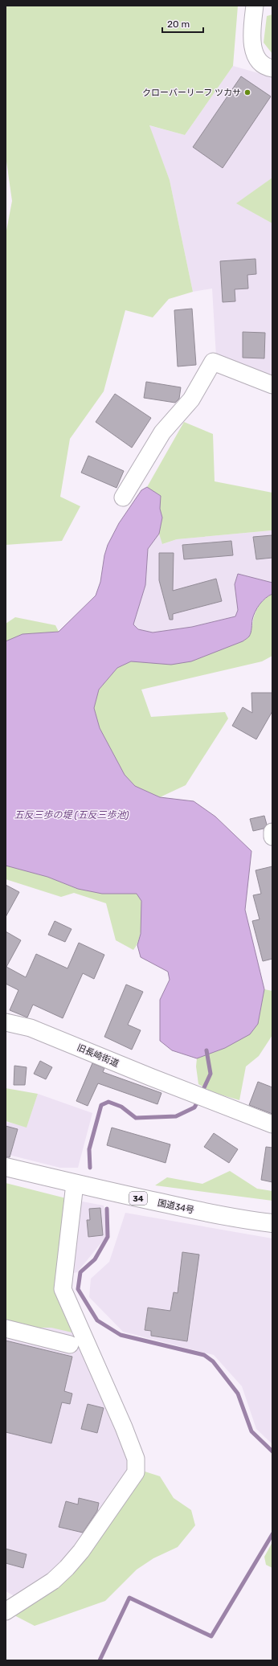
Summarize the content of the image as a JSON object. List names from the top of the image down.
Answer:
{
  "streets": {
    "highway": ["34", "国道34号"],
    "street": ["旧長崎街道"]
  },
  "water": ["五反三歩の堤 (五反三歩池)"],
  "places": ["クローバーリーフ ツカサ"],
  "scale_bar": "20 m"
}
